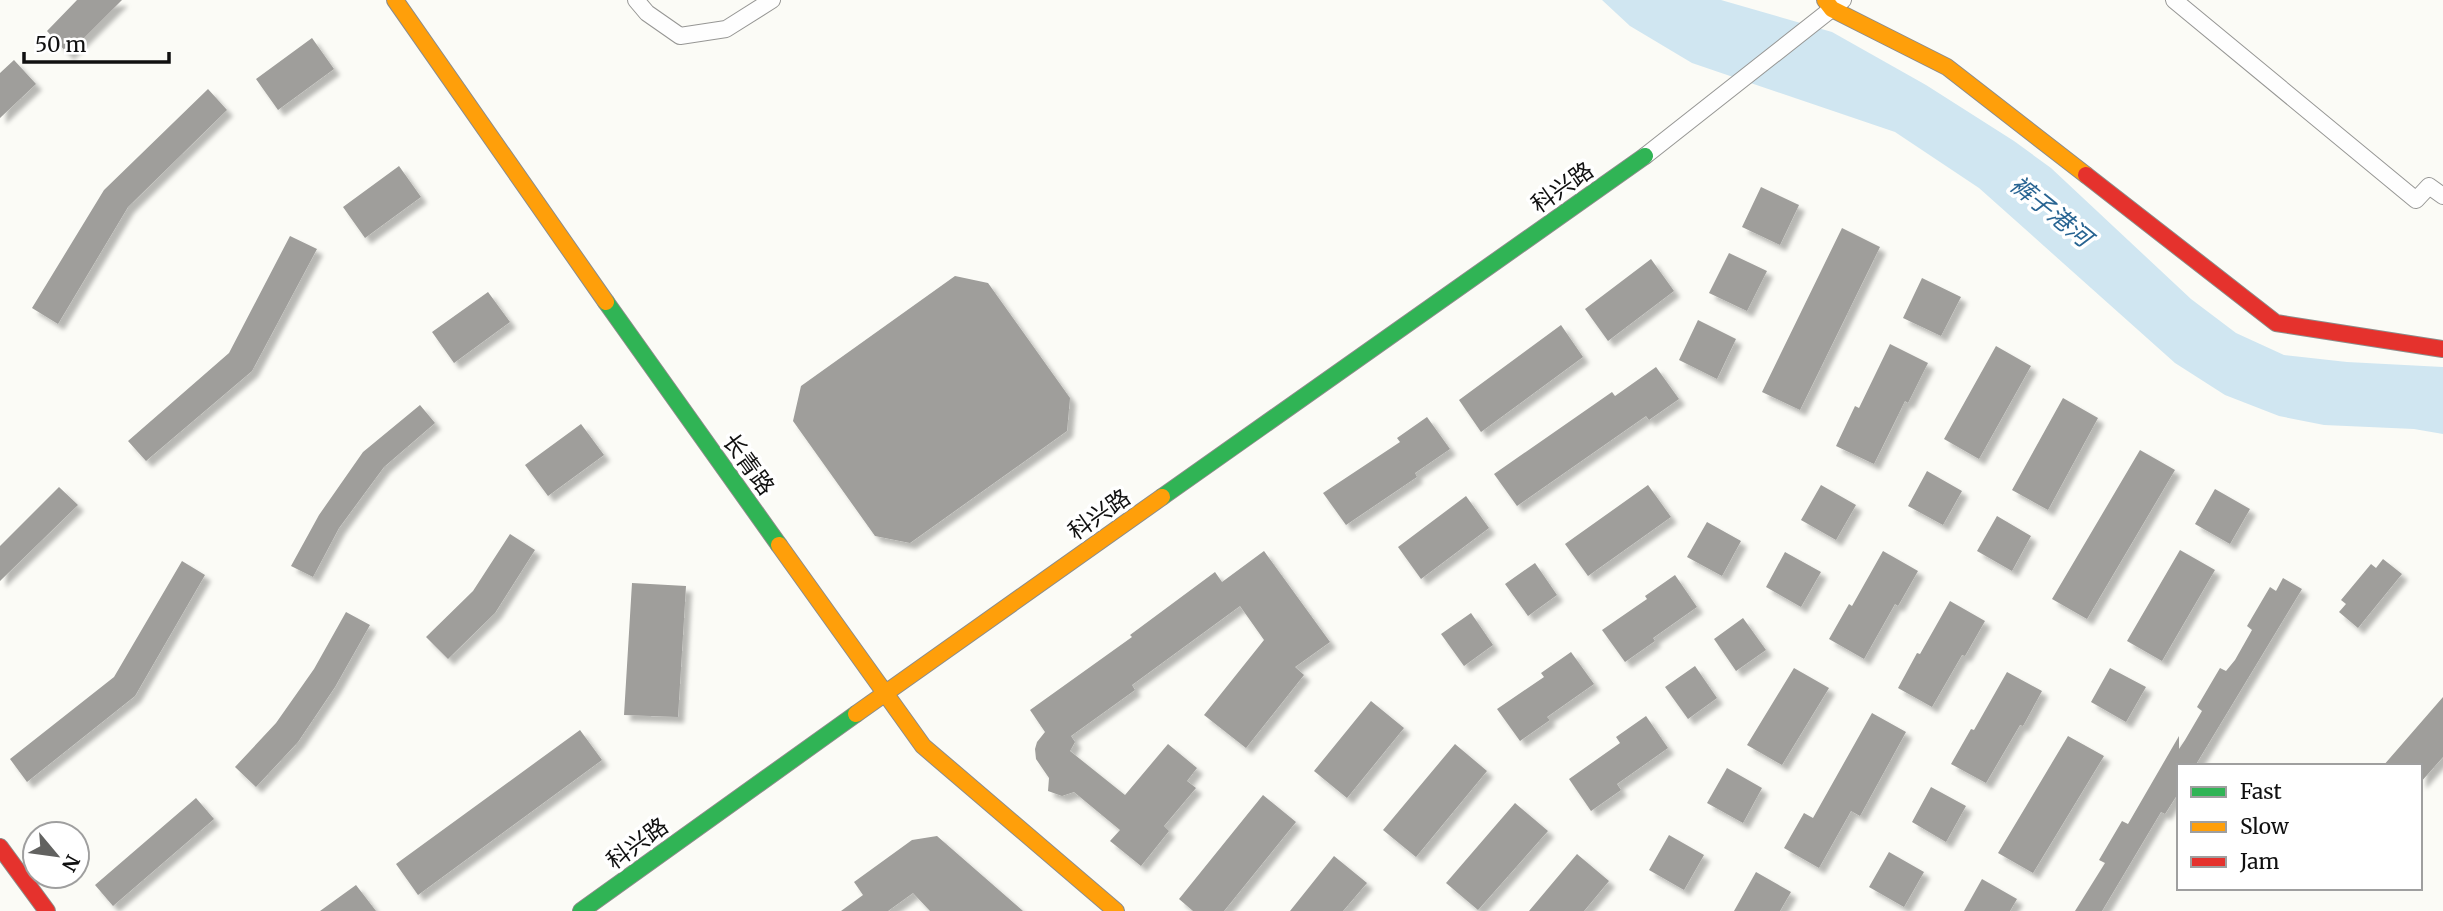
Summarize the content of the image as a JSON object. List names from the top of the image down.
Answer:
{
  "streets": {
    "street": ["科兴路", "长青路"]
  },
  "crossings": [
    ["科兴路", "长青路"]
  ],
  "water": ["裤子港河"],
  "legend": ["Fast", "Slow", "Jam"],
  "scale_bar": "50 m",
  "north": "bottom right"
}
